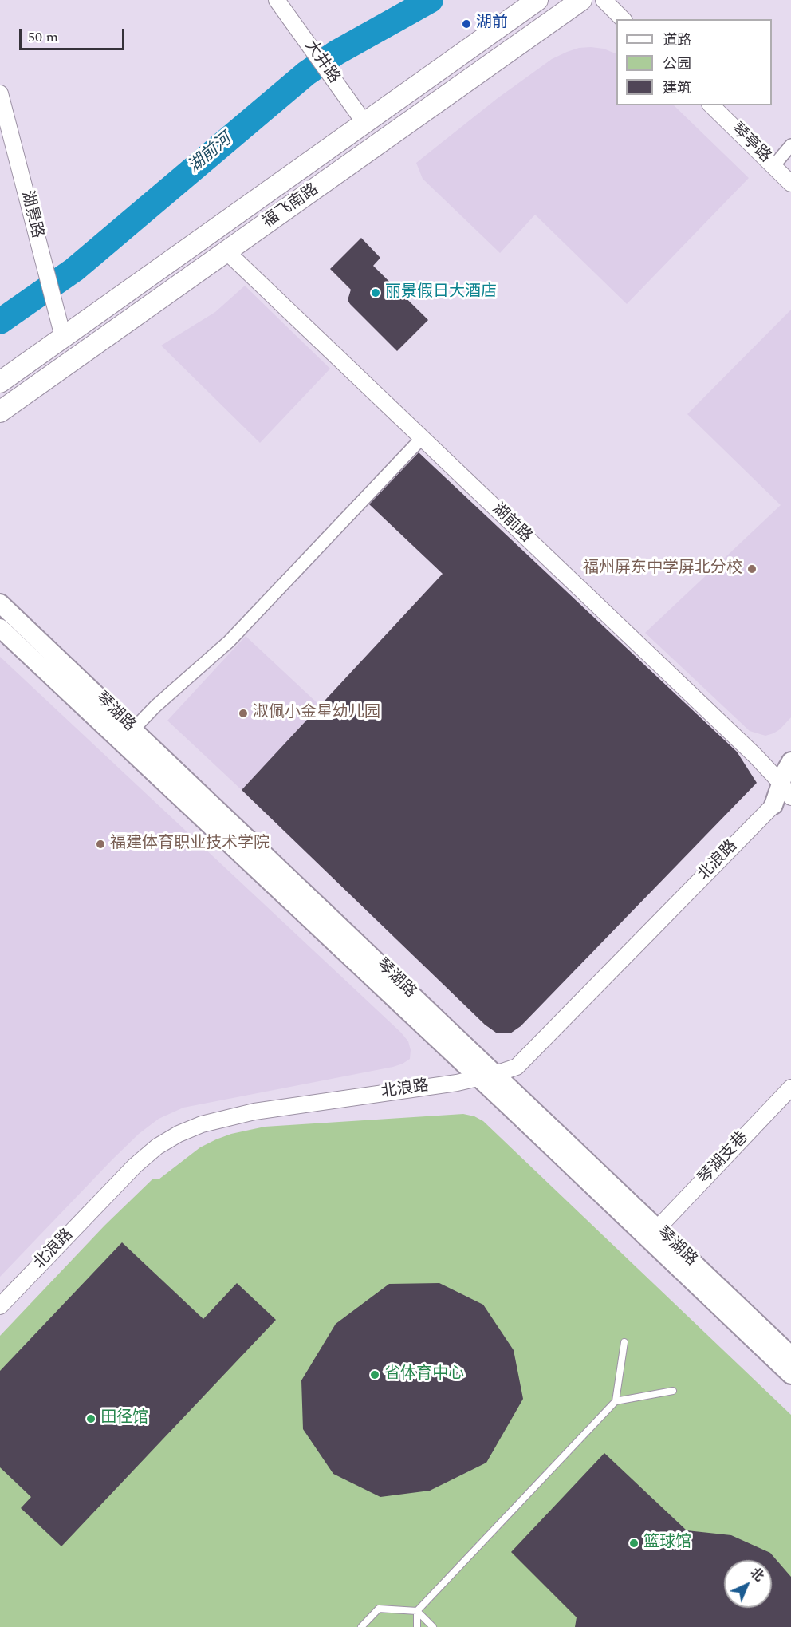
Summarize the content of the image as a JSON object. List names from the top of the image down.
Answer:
{
  "streets": {
    "main road": ["福飞南路", "琴湖路", "北浪路"],
    "street": [
      "大井路",
      "琴亭路",
      "湖景路",
      "湖前路",
      "琴湖支巷"
    ]
  },
  "crossings": [
    ["大井路", "福飞南路"],
    ["福飞南路", "湖景路"],
    ["福飞南路", "湖前路"],
    ["湖前路", "北浪路"],
    ["琴湖路", "北浪路"],
    ["琴湖路", "琴湖支巷"]
  ],
  "water": ["湖前河"],
  "places": [
    "湖前",
    "丽景假日大酒店",
    "福州屏东中学屏北分校",
    "淑佩小金星幼儿园",
    "福建体育职业技术学院",
    "省体育中心",
    "田径馆",
    "篮球馆"
  ],
  "legend": ["道路", "公园", "建筑"],
  "scale_bar": "50 m",
  "north": "top right"
}
